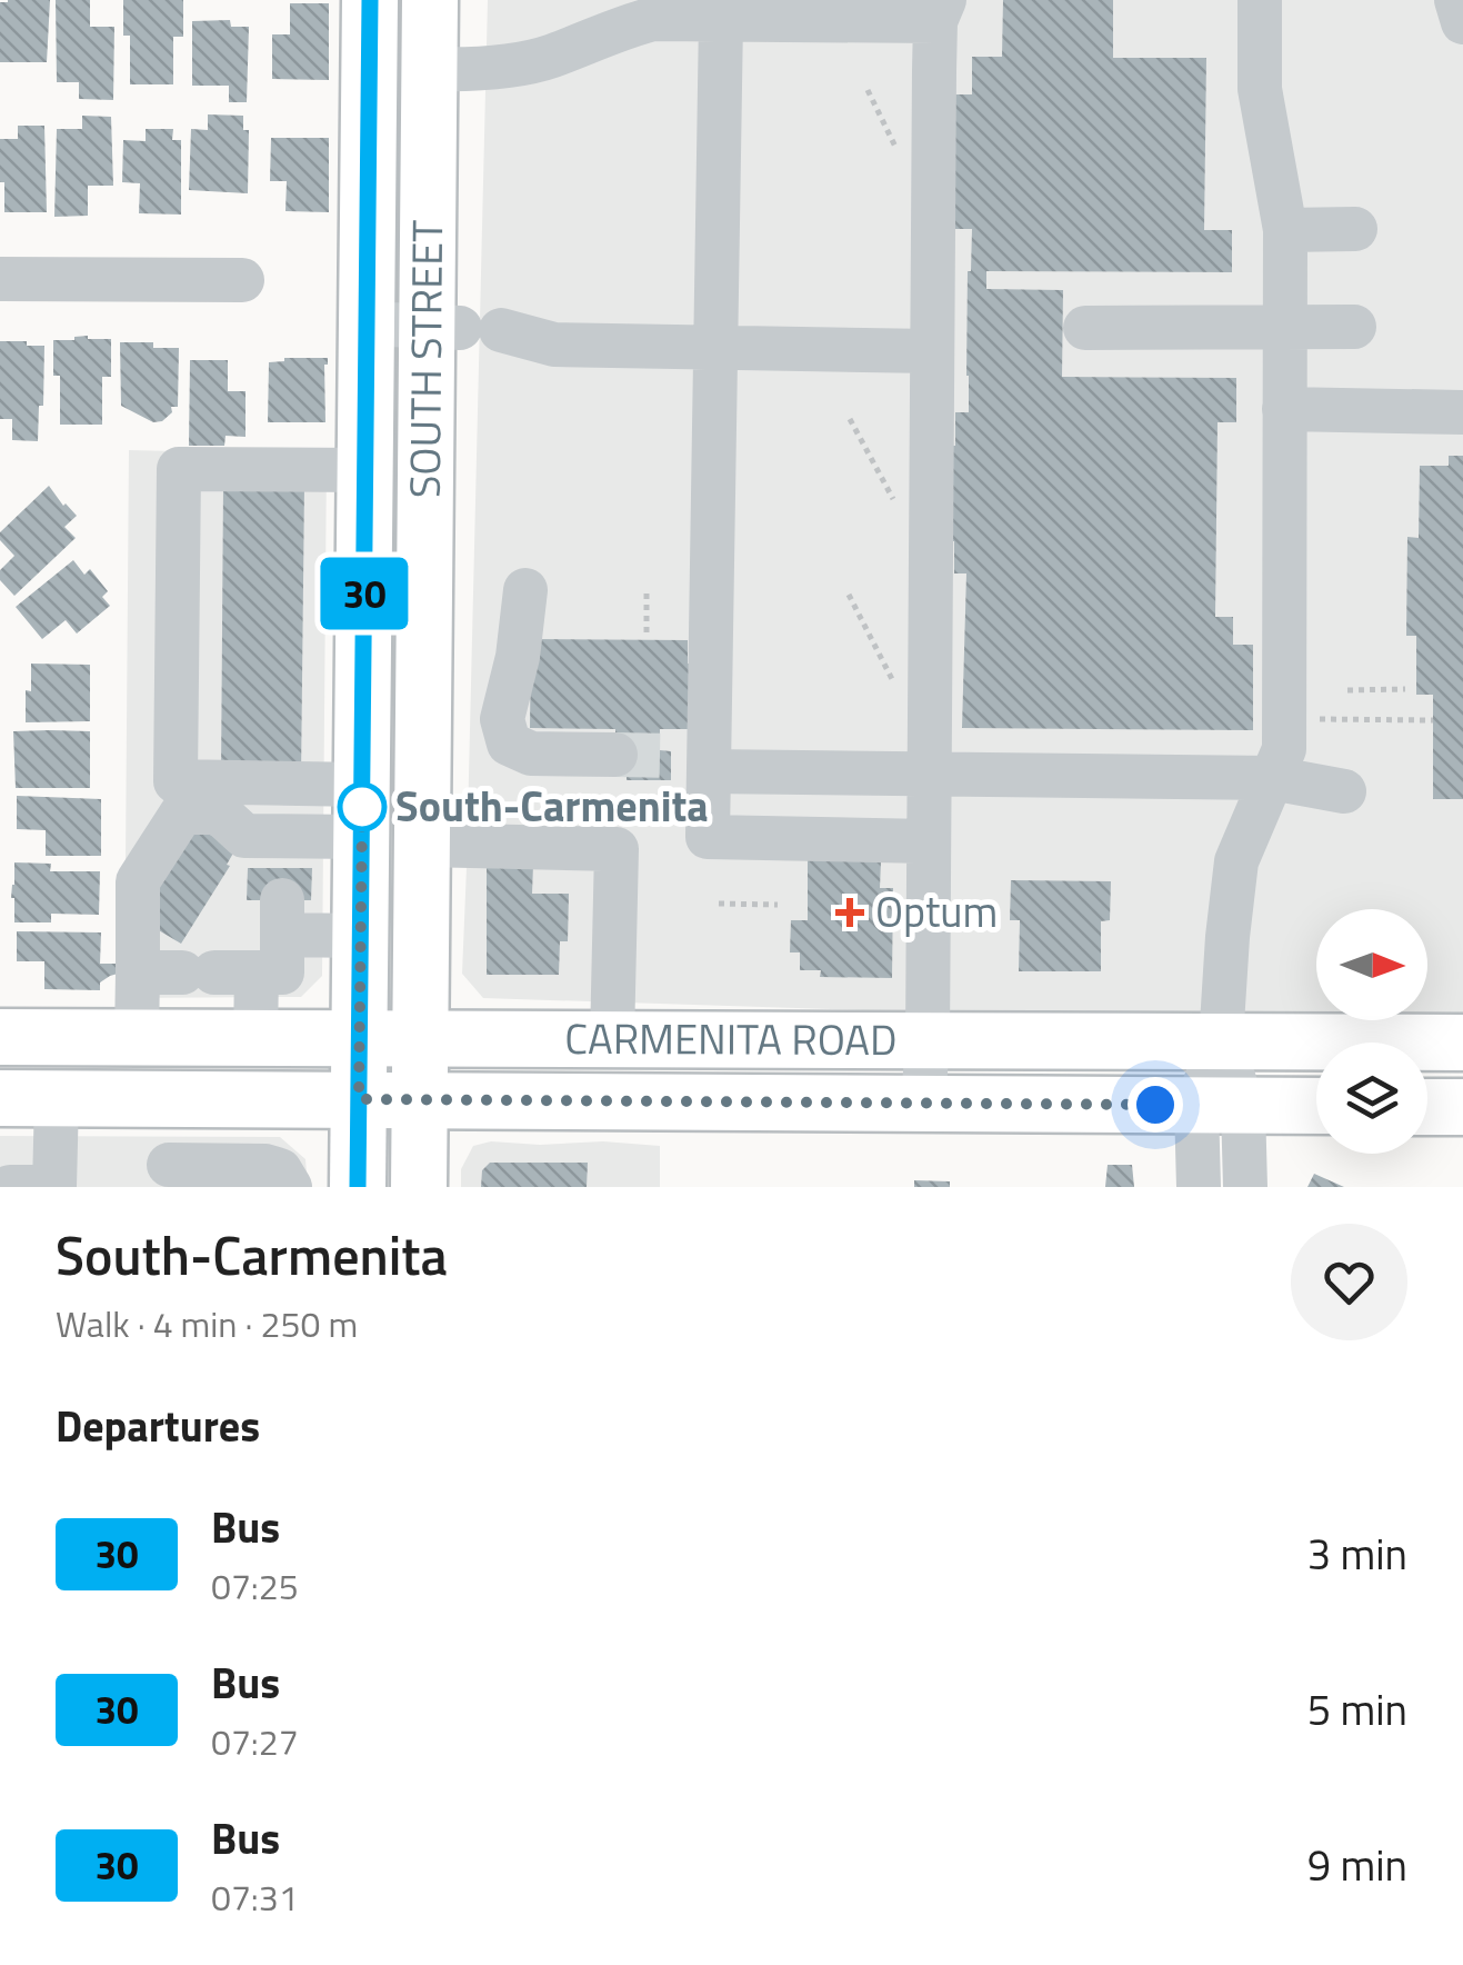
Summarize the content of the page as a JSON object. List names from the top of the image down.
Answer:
{
  "streets": {
    "main road": ["SOUTH STREET", "CARMENITA ROAD"]
  },
  "crossings": [
    ["SOUTH STREET", "CARMENITA ROAD"]
  ],
  "places": {
    "other": ["South-Carmenita"],
    "health": ["Optum"]
  },
  "lines": ["bus line 30"],
  "north": "right",
  "page": {
    "on_map": "30",
    "heading": [
      ["South-Carmenita", "Walk · 4 min · 250 m"],
      "Departures"
    ],
    "list": [
      {
        "mark": "30",
        "name": "Bus",
        "note": "07:25",
        "value": "3 min"
      },
      {
        "mark": "30",
        "name": "Bus",
        "note": "07:27",
        "value": "5 min"
      },
      {
        "mark": "30",
        "name": "Bus",
        "note": "07:31",
        "value": "9 min"
      }
    ]
  }
}
